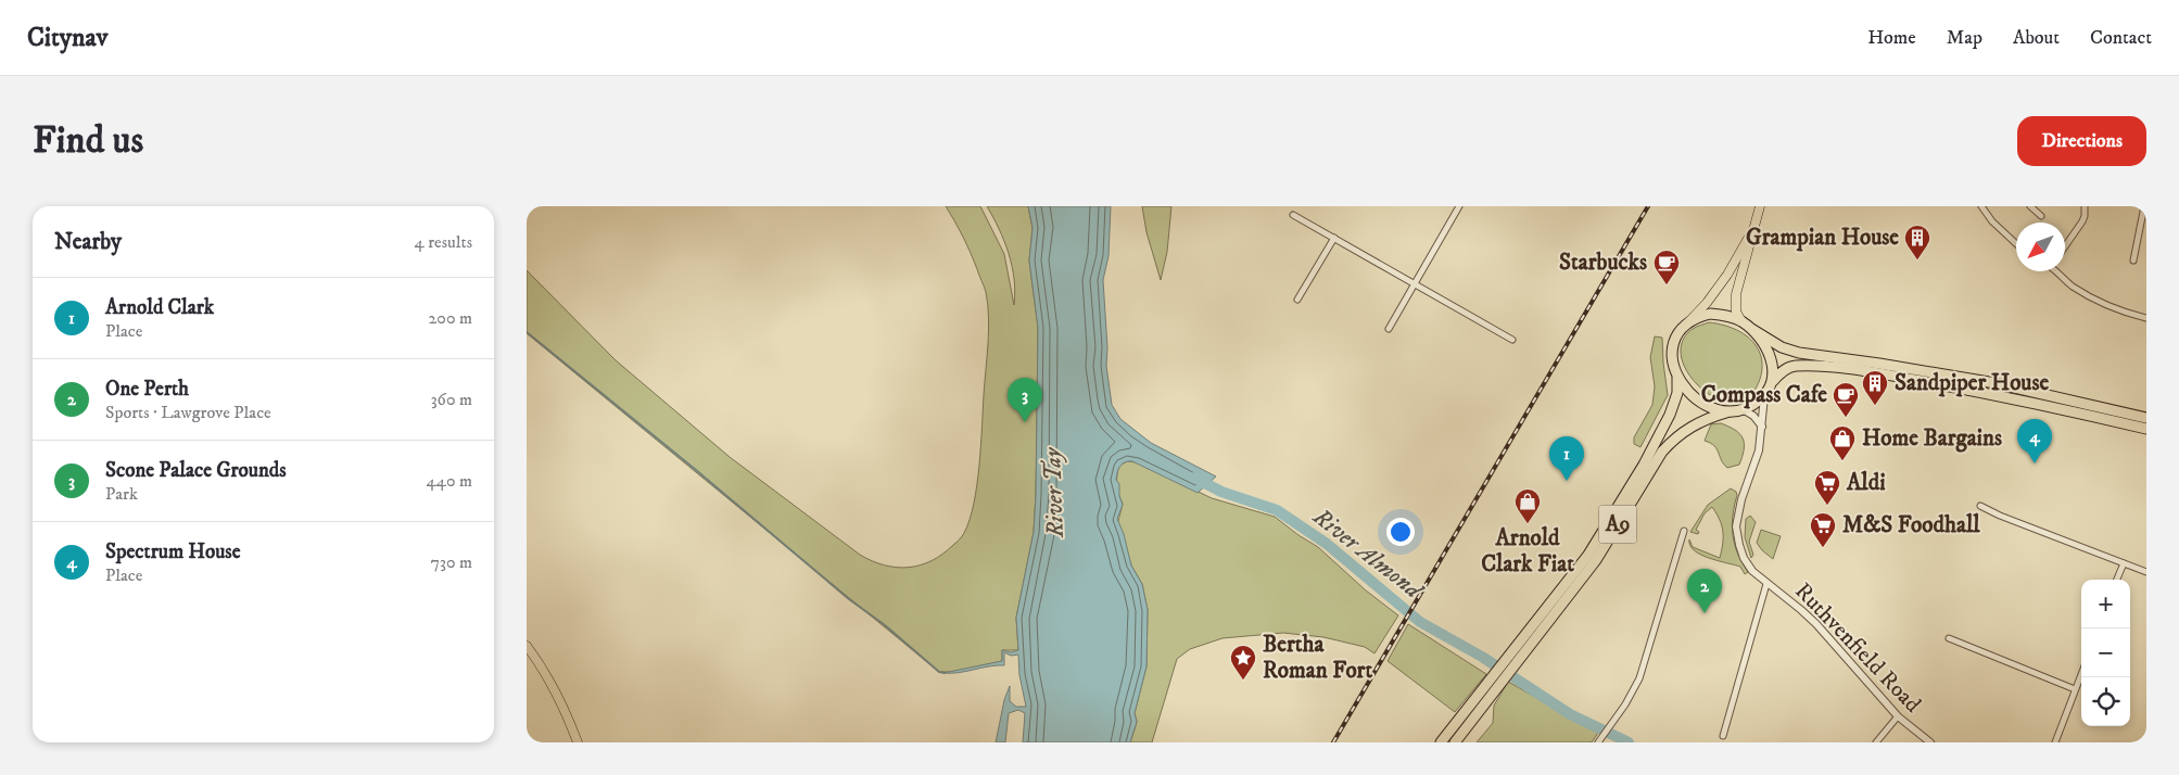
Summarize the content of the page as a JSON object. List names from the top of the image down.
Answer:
{
  "streets": {
    "highway": ["A9"],
    "street": ["Ruthvenfield Road"]
  },
  "crossings": [
    ["A9", "Ruthvenfield Road"]
  ],
  "water": ["River Tay", "River Almond"],
  "places": {
    "building": ["Grampian House", "Sandpiper House"],
    "cafe": ["Starbucks", "Compass Cafe"],
    "shop": ["Home Bargains", "Arnold Clark Fiat"],
    "supermarket": ["Aldi", "M&S Foodhall"],
    "place": ["Bertha Roman Fort"]
  },
  "north": "bottom left",
  "page": {
    "header": "Citynav",
    "nav": [
      "Home",
      "Map",
      "About",
      "Contact"
    ],
    "buttons": "Directions",
    "title": "Find us",
    "heading": ["Nearby", "4 results"],
    "list": [
      {
        "mark": "1",
        "name": "Arnold Clark",
        "note": "Place",
        "value": "200 m"
      },
      {
        "mark": "2",
        "name": "One Perth",
        "note": "Sports · Lawgrove Place",
        "value": "360 m"
      },
      {
        "mark": "3",
        "name": "Scone Palace Grounds",
        "note": "Park",
        "value": "440 m"
      },
      {
        "mark": "4",
        "name": "Spectrum House",
        "note": "Place",
        "value": "730 m"
      }
    ],
    "pins": [
      "3",
      "4",
      "1",
      "2"
    ],
    "map_buttons": ["+", "−"]
  }
}
